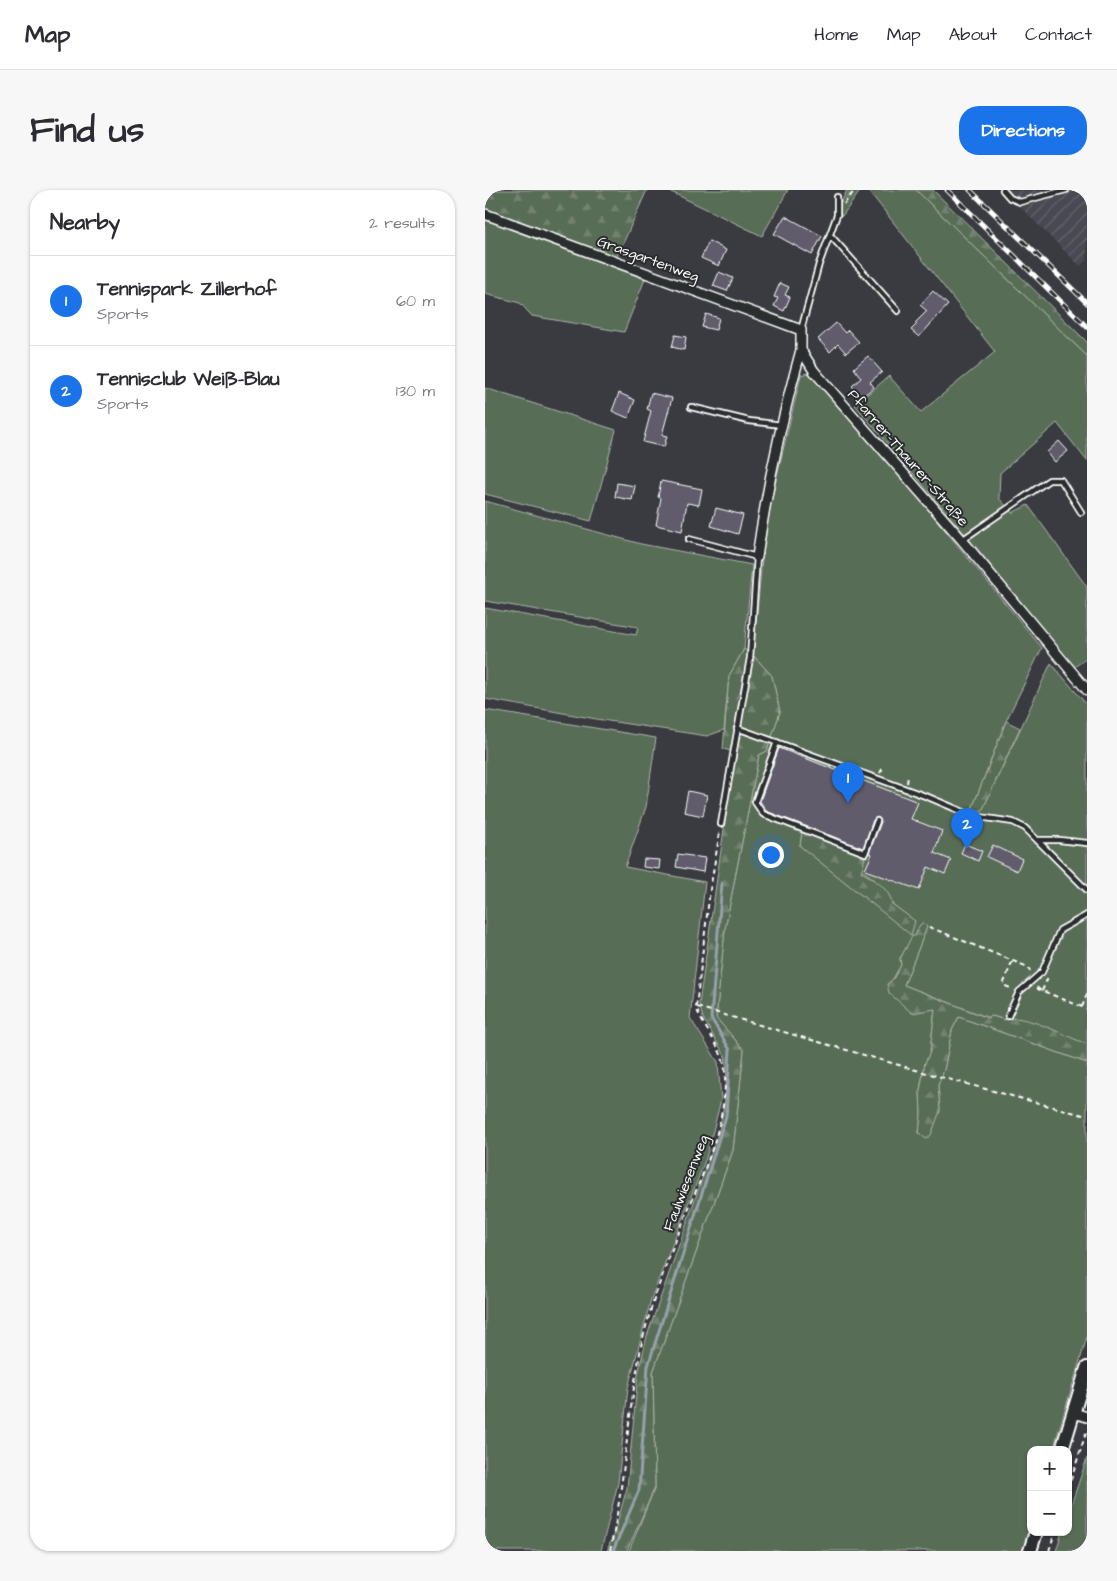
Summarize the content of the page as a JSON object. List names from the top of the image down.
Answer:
{
  "streets": {
    "street": ["Grasgartenweg", "Pfarrer-Thaurer-Straße"],
    "path": ["Faulwiesenweg"]
  },
  "page": {
    "header": "Map",
    "nav": [
      "Home",
      "Map",
      "About",
      "Contact"
    ],
    "title": "Find us",
    "buttons": "Directions",
    "heading": ["Nearby", "2 results"],
    "list": [
      {
        "mark": "1",
        "name": "Tennispark Zillerhof",
        "note": "Sports",
        "value": "60 m"
      },
      {
        "mark": "2",
        "name": "Tennisclub Weiß-Blau",
        "note": "Sports",
        "value": "130 m"
      }
    ],
    "pins": ["1", "2"],
    "map_buttons": ["+", "−"]
  }
}
